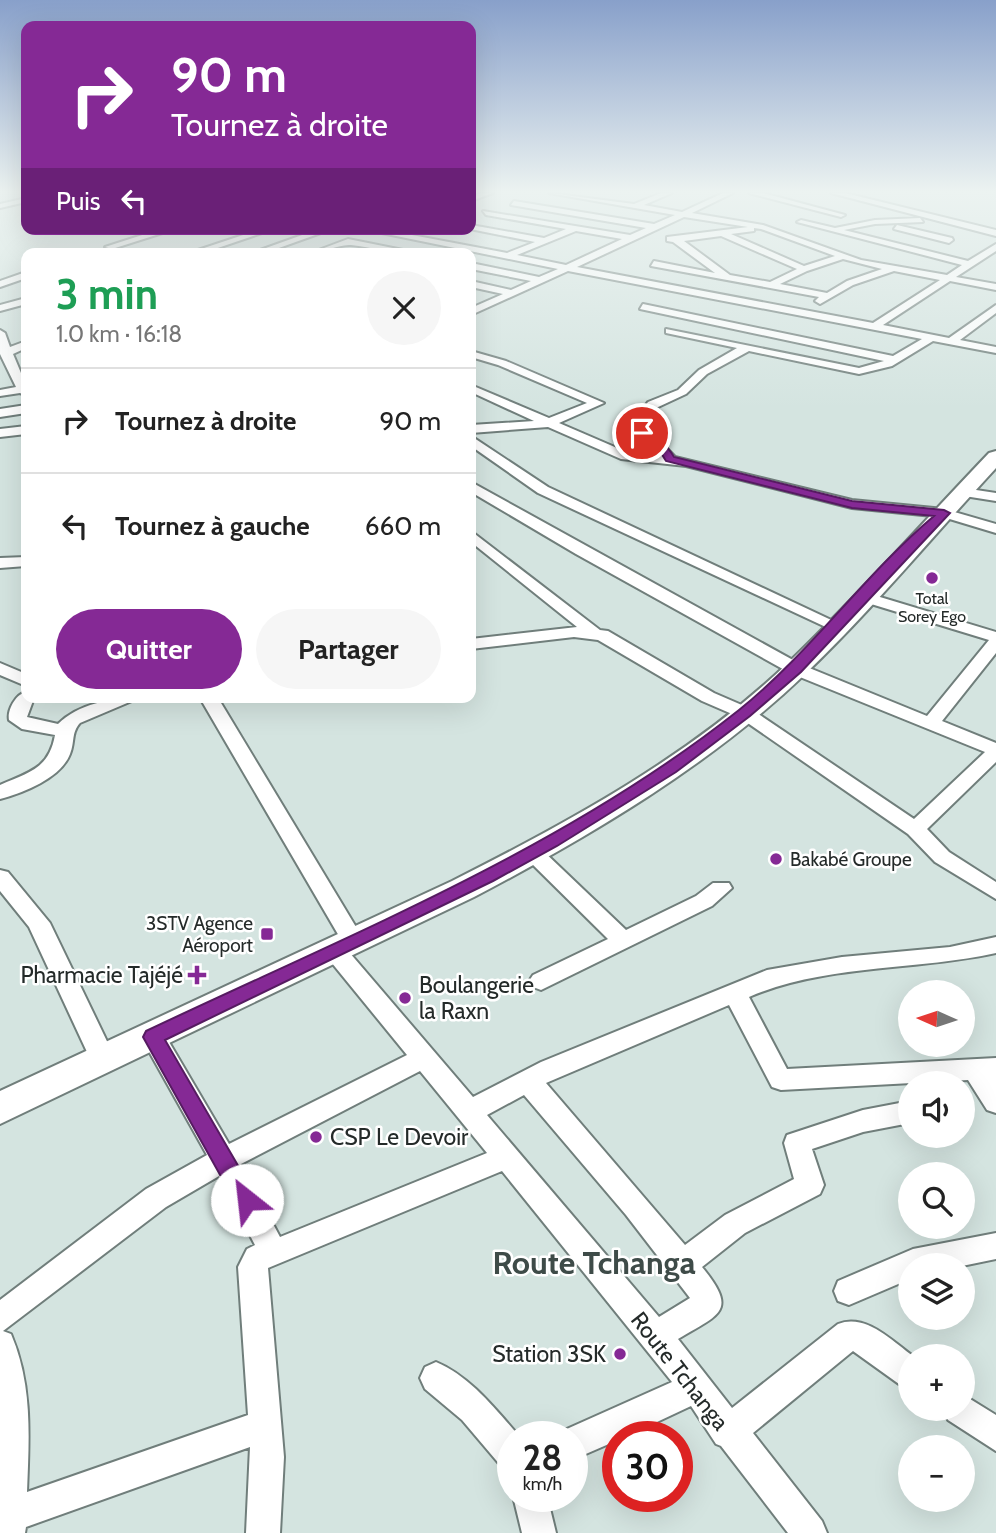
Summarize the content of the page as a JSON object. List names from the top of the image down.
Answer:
{
  "streets": {
    "street": ["Route Tchanga"]
  },
  "districts": ["Route Tchanga"],
  "places": {
    "other": [
      "Total Sorey Ego",
      "Bakabé Groupe",
      "Boulangerie la Raxn",
      "CSP Le Devoir",
      "Station 3SK"
    ],
    "transit": ["3STV Agence Aéroport"],
    "health": ["Pharmacie Tajéjé"]
  },
  "north": "left",
  "page": {
    "turn": ["90 m", "Tournez à droite"],
    "then": "Puis",
    "heading": ["3 min", "1.0 km · 16:18"],
    "list": [
      {
        "name": "Tournez à droite",
        "value": "90 m"
      },
      {
        "name": "Tournez à gauche",
        "value": "660 m"
      }
    ],
    "buttons": ["Quitter", "Partager"],
    "map_buttons": ["+", "−"],
    "speed": "28 km/h",
    "limit": "30"
  }
}
